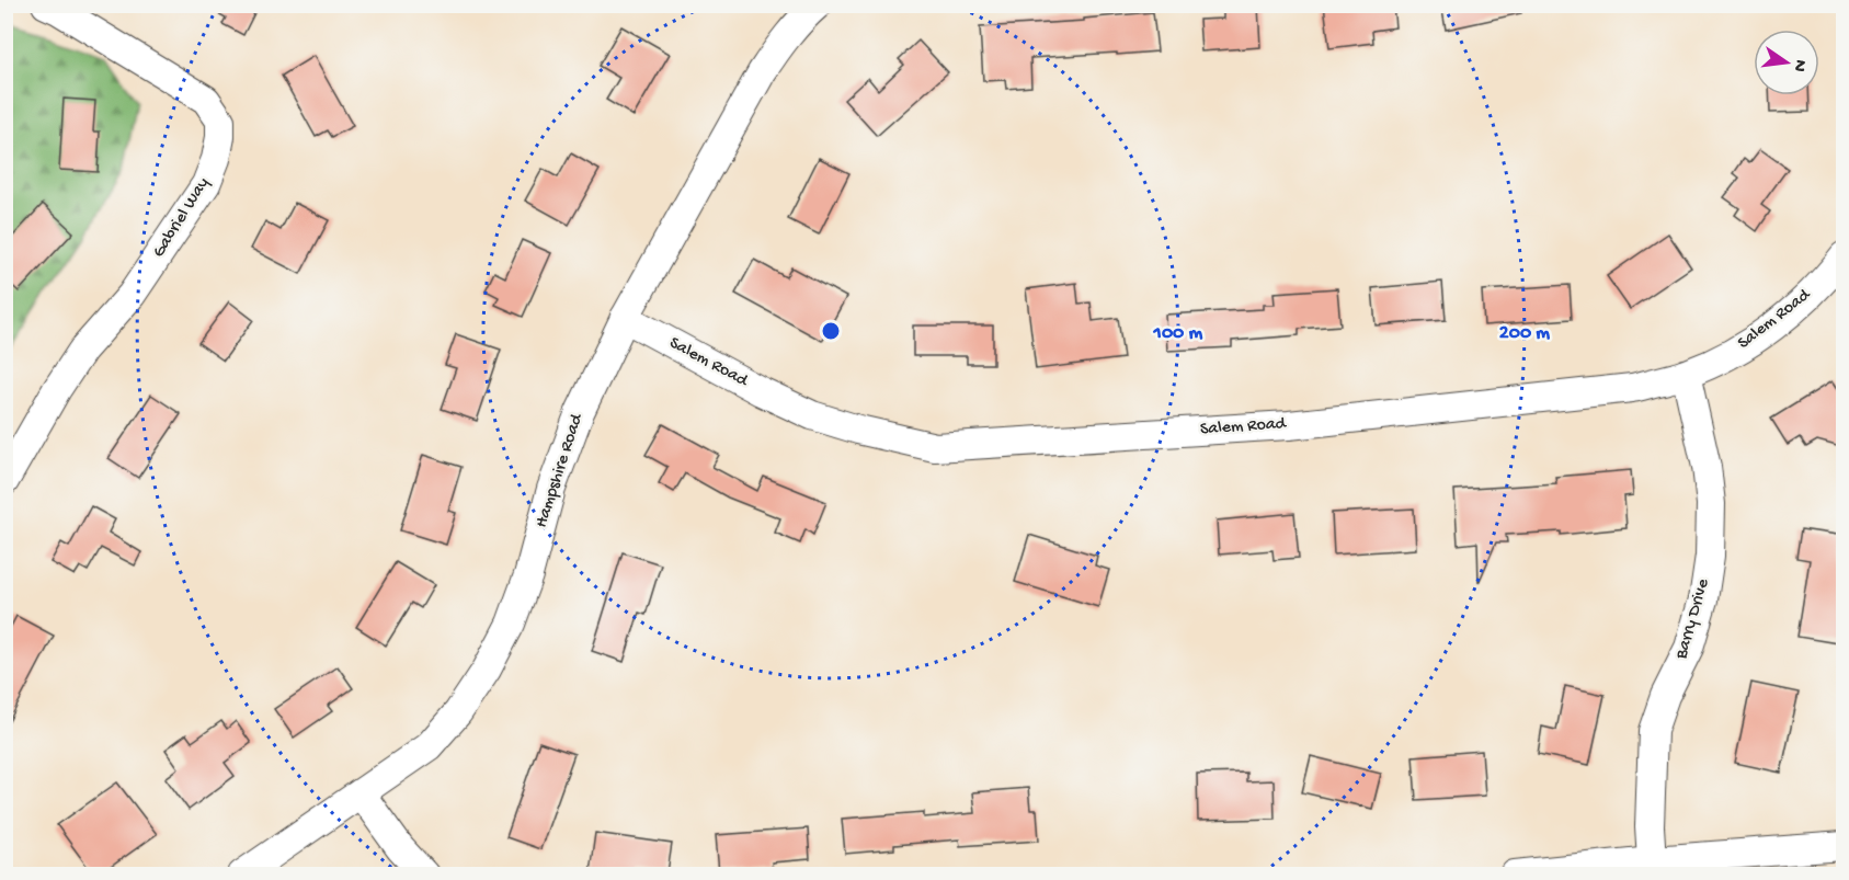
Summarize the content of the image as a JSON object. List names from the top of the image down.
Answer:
{
  "streets": {
    "street": [
      "Gabriel Way",
      "Salem Road",
      "Hampshire Road",
      "Barry Drive"
    ]
  },
  "crossings": [
    ["Salem Road", "Hampshire Road"],
    ["Salem Road", "Barry Drive"]
  ],
  "north": "right",
  "rings": ["100 m", "200 m"]
}
